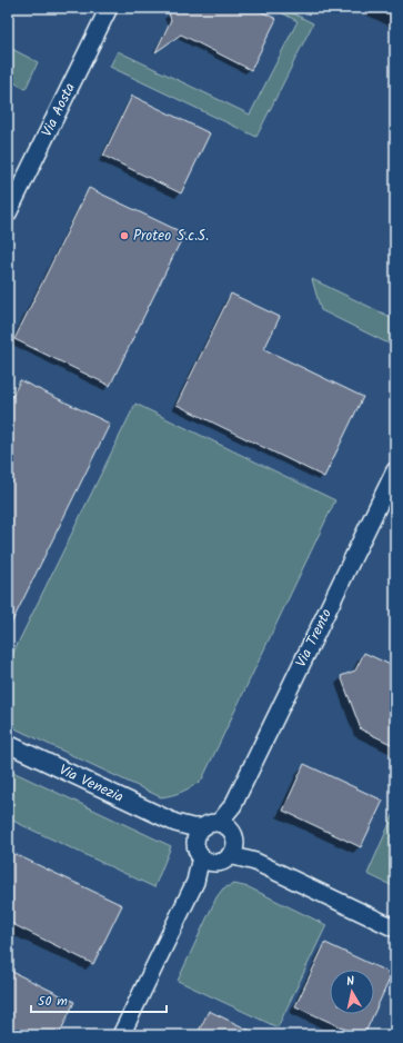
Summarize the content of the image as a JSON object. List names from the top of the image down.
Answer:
{
  "streets": {
    "street": ["Via Aosta", "Via Trento", "Via Venezia"]
  },
  "crossings": [
    ["Via Trento", "Via Venezia"]
  ],
  "places": ["Proteo S.c.S."],
  "scale_bar": "50 m",
  "north": "top"
}
